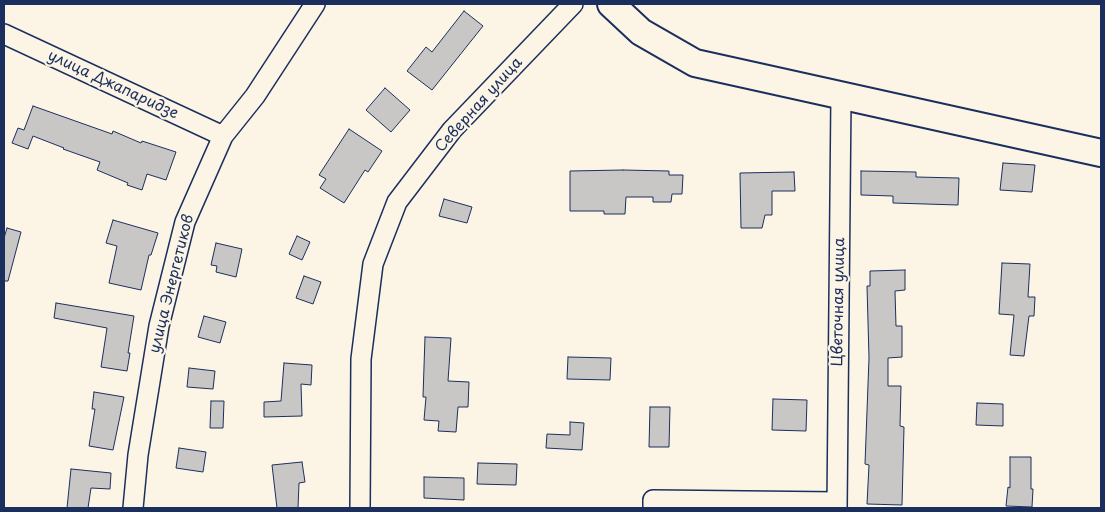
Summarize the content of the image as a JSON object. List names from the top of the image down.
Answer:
{
  "streets": {
    "street": [
      "улица Джапаридзе",
      "Северная улица",
      "улица Энергетиков",
      "Цветочная улица"
    ]
  },
  "crossings": [
    ["улица Джапаридзе", "улица Энергетиков"]
  ]
}
